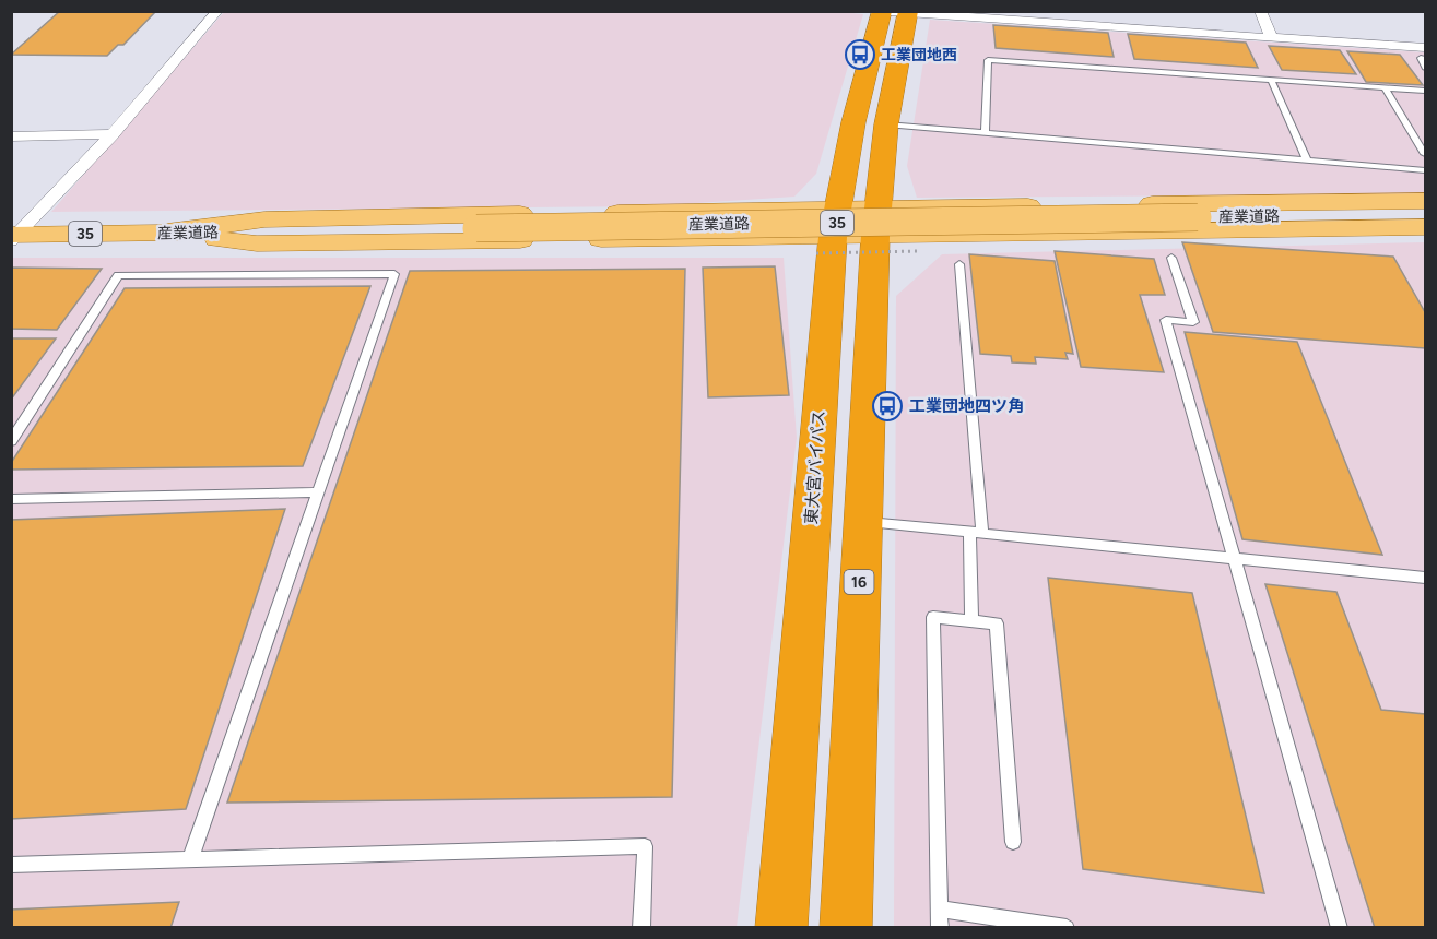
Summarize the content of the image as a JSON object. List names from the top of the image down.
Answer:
{
  "streets": {
    "highway": ["東大宮バイパス", "16"],
    "main road": ["産業道路", "35"]
  },
  "crossings": [
    ["産業道路", "35"],
    ["35", "東大宮バイパス"],
    ["35", "16"]
  ],
  "places": {
    "bus stop": ["工業団地西", "工業団地四ツ角"]
  }
}
